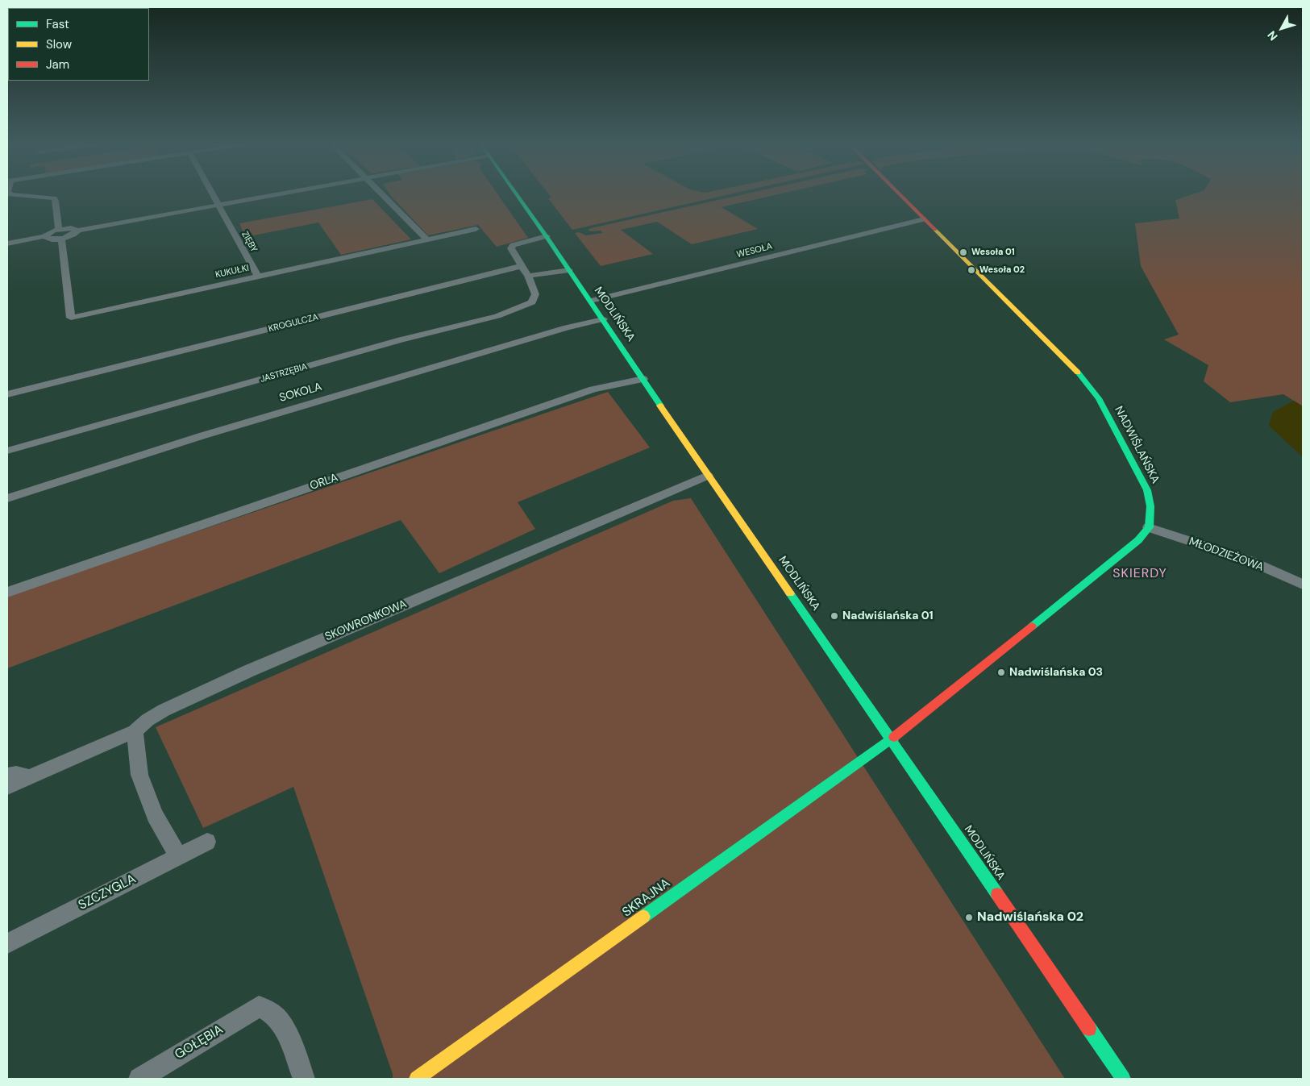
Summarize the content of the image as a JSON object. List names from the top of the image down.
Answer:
{
  "streets": {
    "street": [
      "ZIĘBY",
      "WESOŁA",
      "KUKUŁKI",
      "MODLIŃSKA",
      "KROGULCZA",
      "JASTRZĘBIA",
      "SOKOLA",
      "NADWIŚLAŃSKA",
      "ORLA",
      "MŁODZIEŻOWA",
      "SKOWRONKOWA",
      "SZCZYGLA",
      "SKRAJNA",
      "GOŁĘBIA"
    ]
  },
  "crossings": [
    ["ZIĘBY", "KUKUŁKI"],
    ["WESOŁA", "MODLIŃSKA"],
    ["WESOŁA", "NADWIŚLAŃSKA"],
    ["MODLIŃSKA", "SOKOLA"],
    ["MODLIŃSKA", "ORLA"],
    ["MODLIŃSKA", "SKOWRONKOWA"],
    ["MODLIŃSKA", "SKRAJNA"],
    ["KROGULCZA", "JASTRZĘBIA"],
    ["NADWIŚLAŃSKA", "MŁODZIEŻOWA"]
  ],
  "districts": ["SKIERDY"],
  "places": [
    "Wesoła 01",
    "Wesoła 02",
    "Nadwiślańska 01",
    "Nadwiślańska 03",
    "Nadwiślańska 02"
  ],
  "legend": ["Fast", "Slow", "Jam"],
  "north": "bottom left"
}
